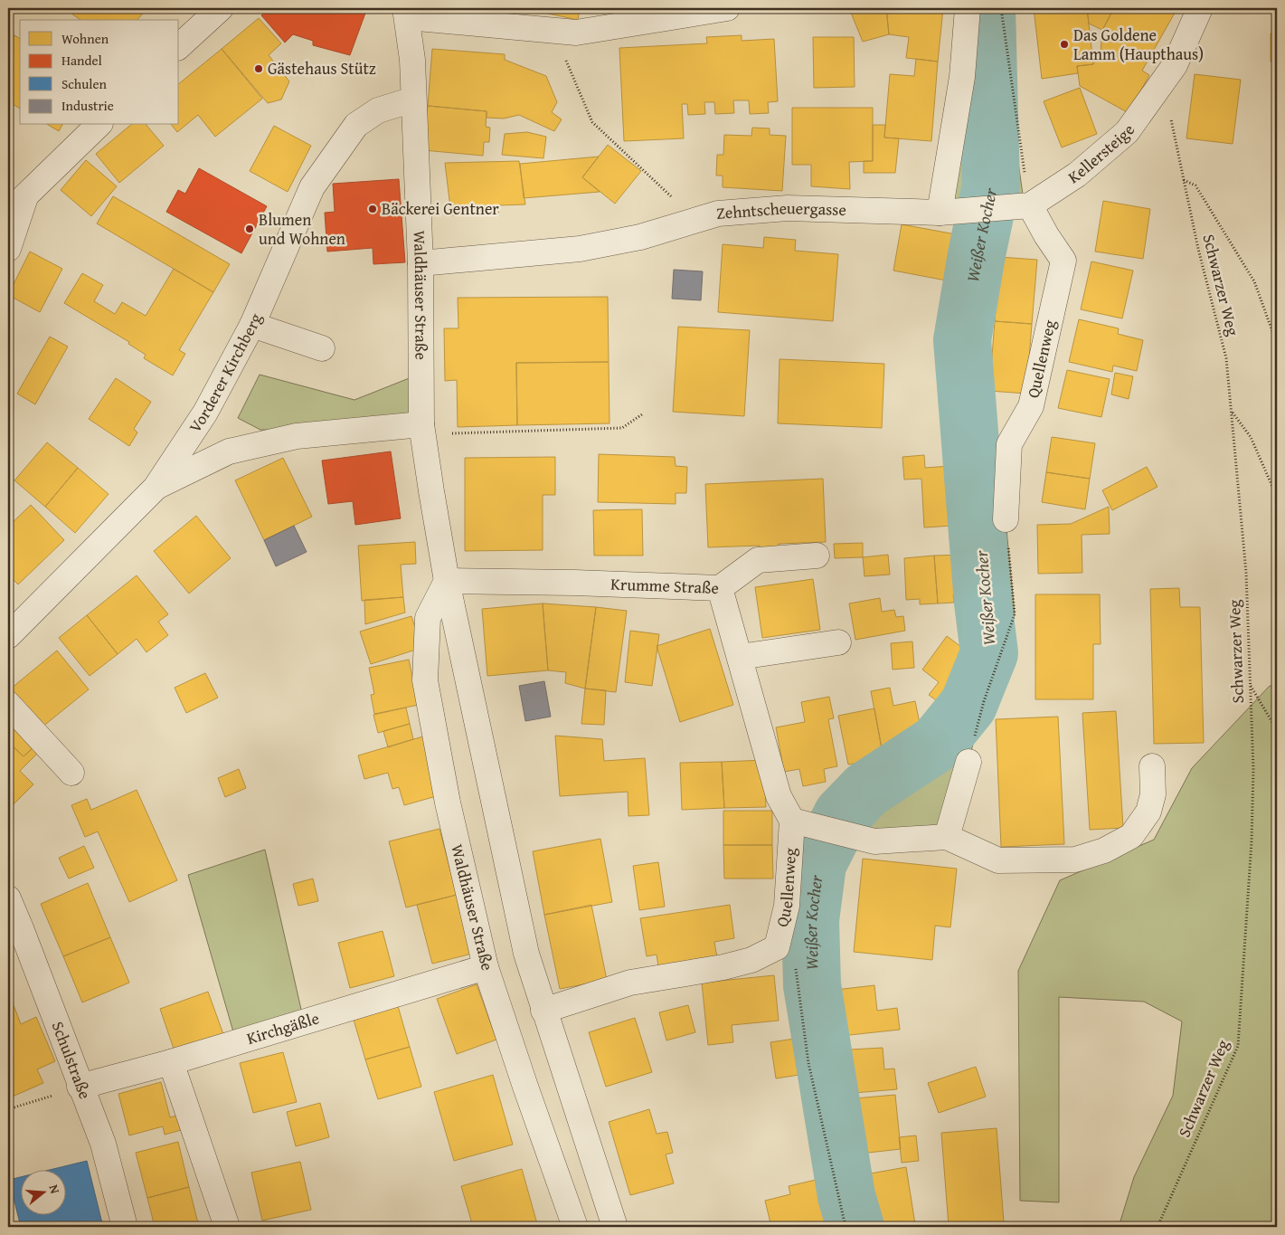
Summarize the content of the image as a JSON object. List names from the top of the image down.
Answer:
{
  "streets": {
    "street": [
      "Kellersteige",
      "Zehntscheuergasse",
      "Waldhäuser Straße",
      "Quellenweg",
      "Vorderer Kirchberg",
      "Krumme Straße",
      "Kirchgäßle",
      "Schulstraße"
    ],
    "path": ["Schwarzer Weg"]
  },
  "crossings": [
    ["Kellersteige", "Zehntscheuergasse"],
    ["Kellersteige", "Quellenweg"],
    ["Zehntscheuergasse", "Waldhäuser Straße"],
    ["Waldhäuser Straße", "Quellenweg"],
    ["Waldhäuser Straße", "Vorderer Kirchberg"],
    ["Waldhäuser Straße", "Krumme Straße"],
    ["Waldhäuser Straße", "Kirchgäßle"],
    ["Quellenweg", "Krumme Straße"],
    ["Kirchgäßle", "Schulstraße"]
  ],
  "water": ["Weißer Kocher"],
  "places": [
    "Das Goldene Lamm (Haupthaus)",
    "Gästehaus Stütz",
    "Bäckerei Gentner",
    "Blumen und Wohnen"
  ],
  "legend": [
    "Wohnen",
    "Handel",
    "Schulen",
    "Industrie"
  ],
  "north": "right"
}
